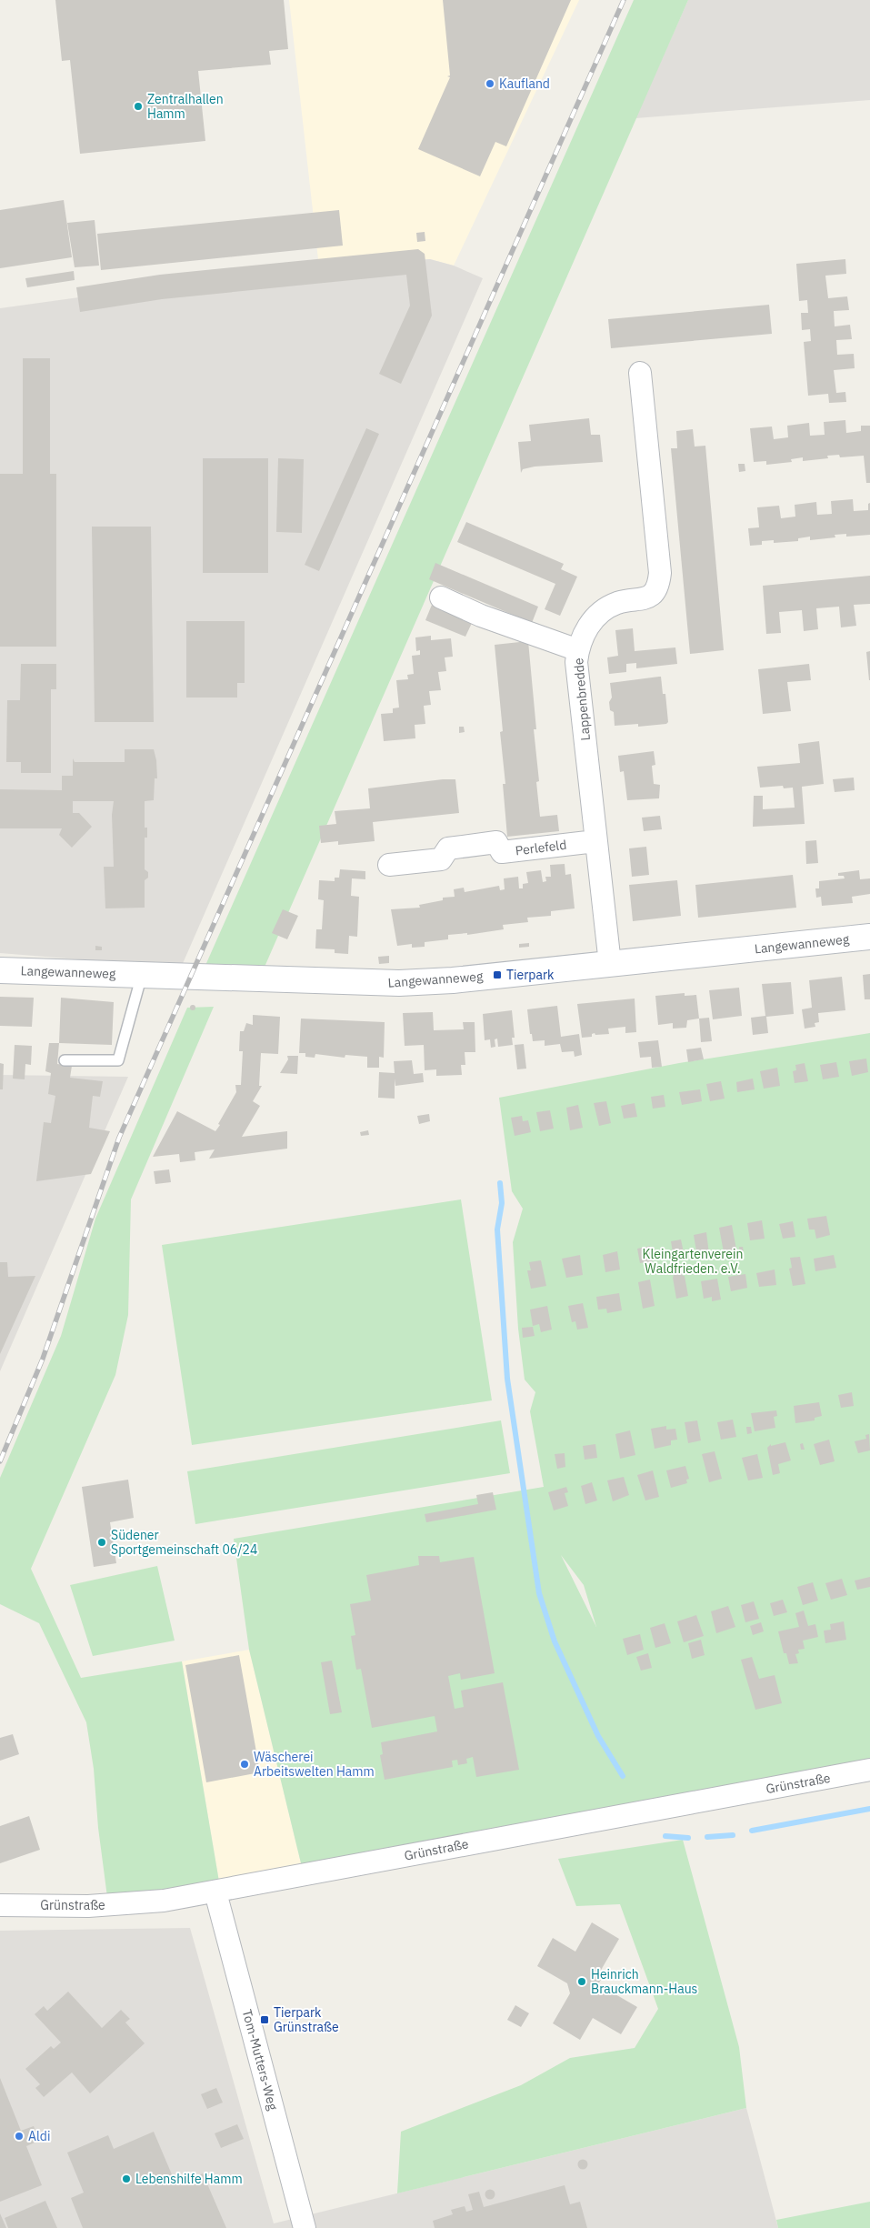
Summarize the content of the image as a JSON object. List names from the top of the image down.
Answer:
{
  "streets": {
    "street": [
      "Lappenbredde",
      "Perlefeld",
      "Langewanneweg",
      "Grünstraße",
      "Tom-Mutters-Weg"
    ]
  },
  "crossings": [
    ["Lappenbredde", "Perlefeld"],
    ["Lappenbredde", "Langewanneweg"],
    ["Grünstraße", "Tom-Mutters-Weg"]
  ],
  "parks": ["Kleingartenverein Waldfrieden. e.V."],
  "places": {
    "other": [
      "Kaufland",
      "Zentralhallen Hamm",
      "Südener Sportgemeinschaft 06/24",
      "Wäscherei Arbeitswelten Hamm",
      "Heinrich Brauckmann-Haus",
      "Aldi",
      "Lebenshilfe Hamm"
    ],
    "transit": ["Tierpark", "Tierpark Grünstraße"]
  }
}
